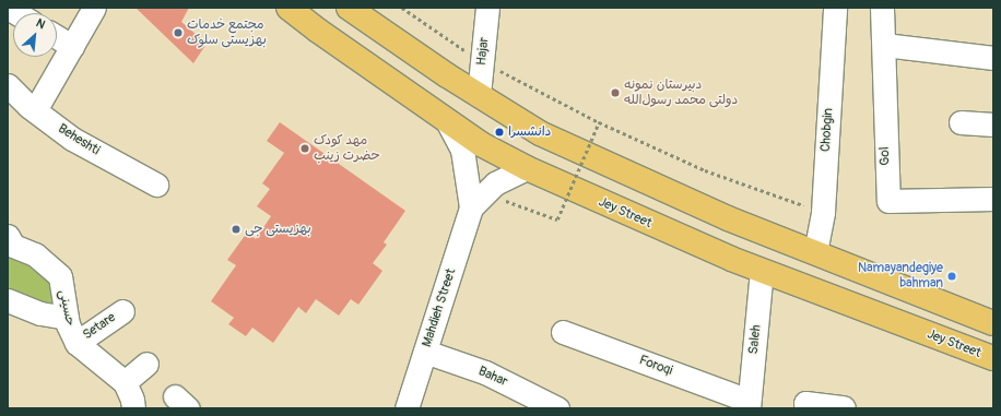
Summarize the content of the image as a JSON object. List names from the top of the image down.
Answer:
{
  "streets": {
    "main road": ["Jey Street"],
    "street": [
      "Hajar",
      "Chobgin",
      "Beheshti",
      "Gol",
      "حسینی",
      "Mahdieh Street",
      "Setare",
      "Saleh",
      "Foroqi",
      "Bahar"
    ]
  },
  "crossings": [
    ["Jey Street", "Saleh"],
    ["حسینی", "Setare"],
    ["Mahdieh Street", "Bahar"],
    ["Saleh", "Foroqi"]
  ],
  "places": [
    "مجتمع خدمات بهزیستی سلوک",
    "دبیرستان نمونه دولتی محمد رسول‌الله",
    "دانشسرا",
    "مهد کودک حضرت زینب",
    "بهزیستی جی",
    "Namayandegiye bahman"
  ],
  "north": "top right"
}
